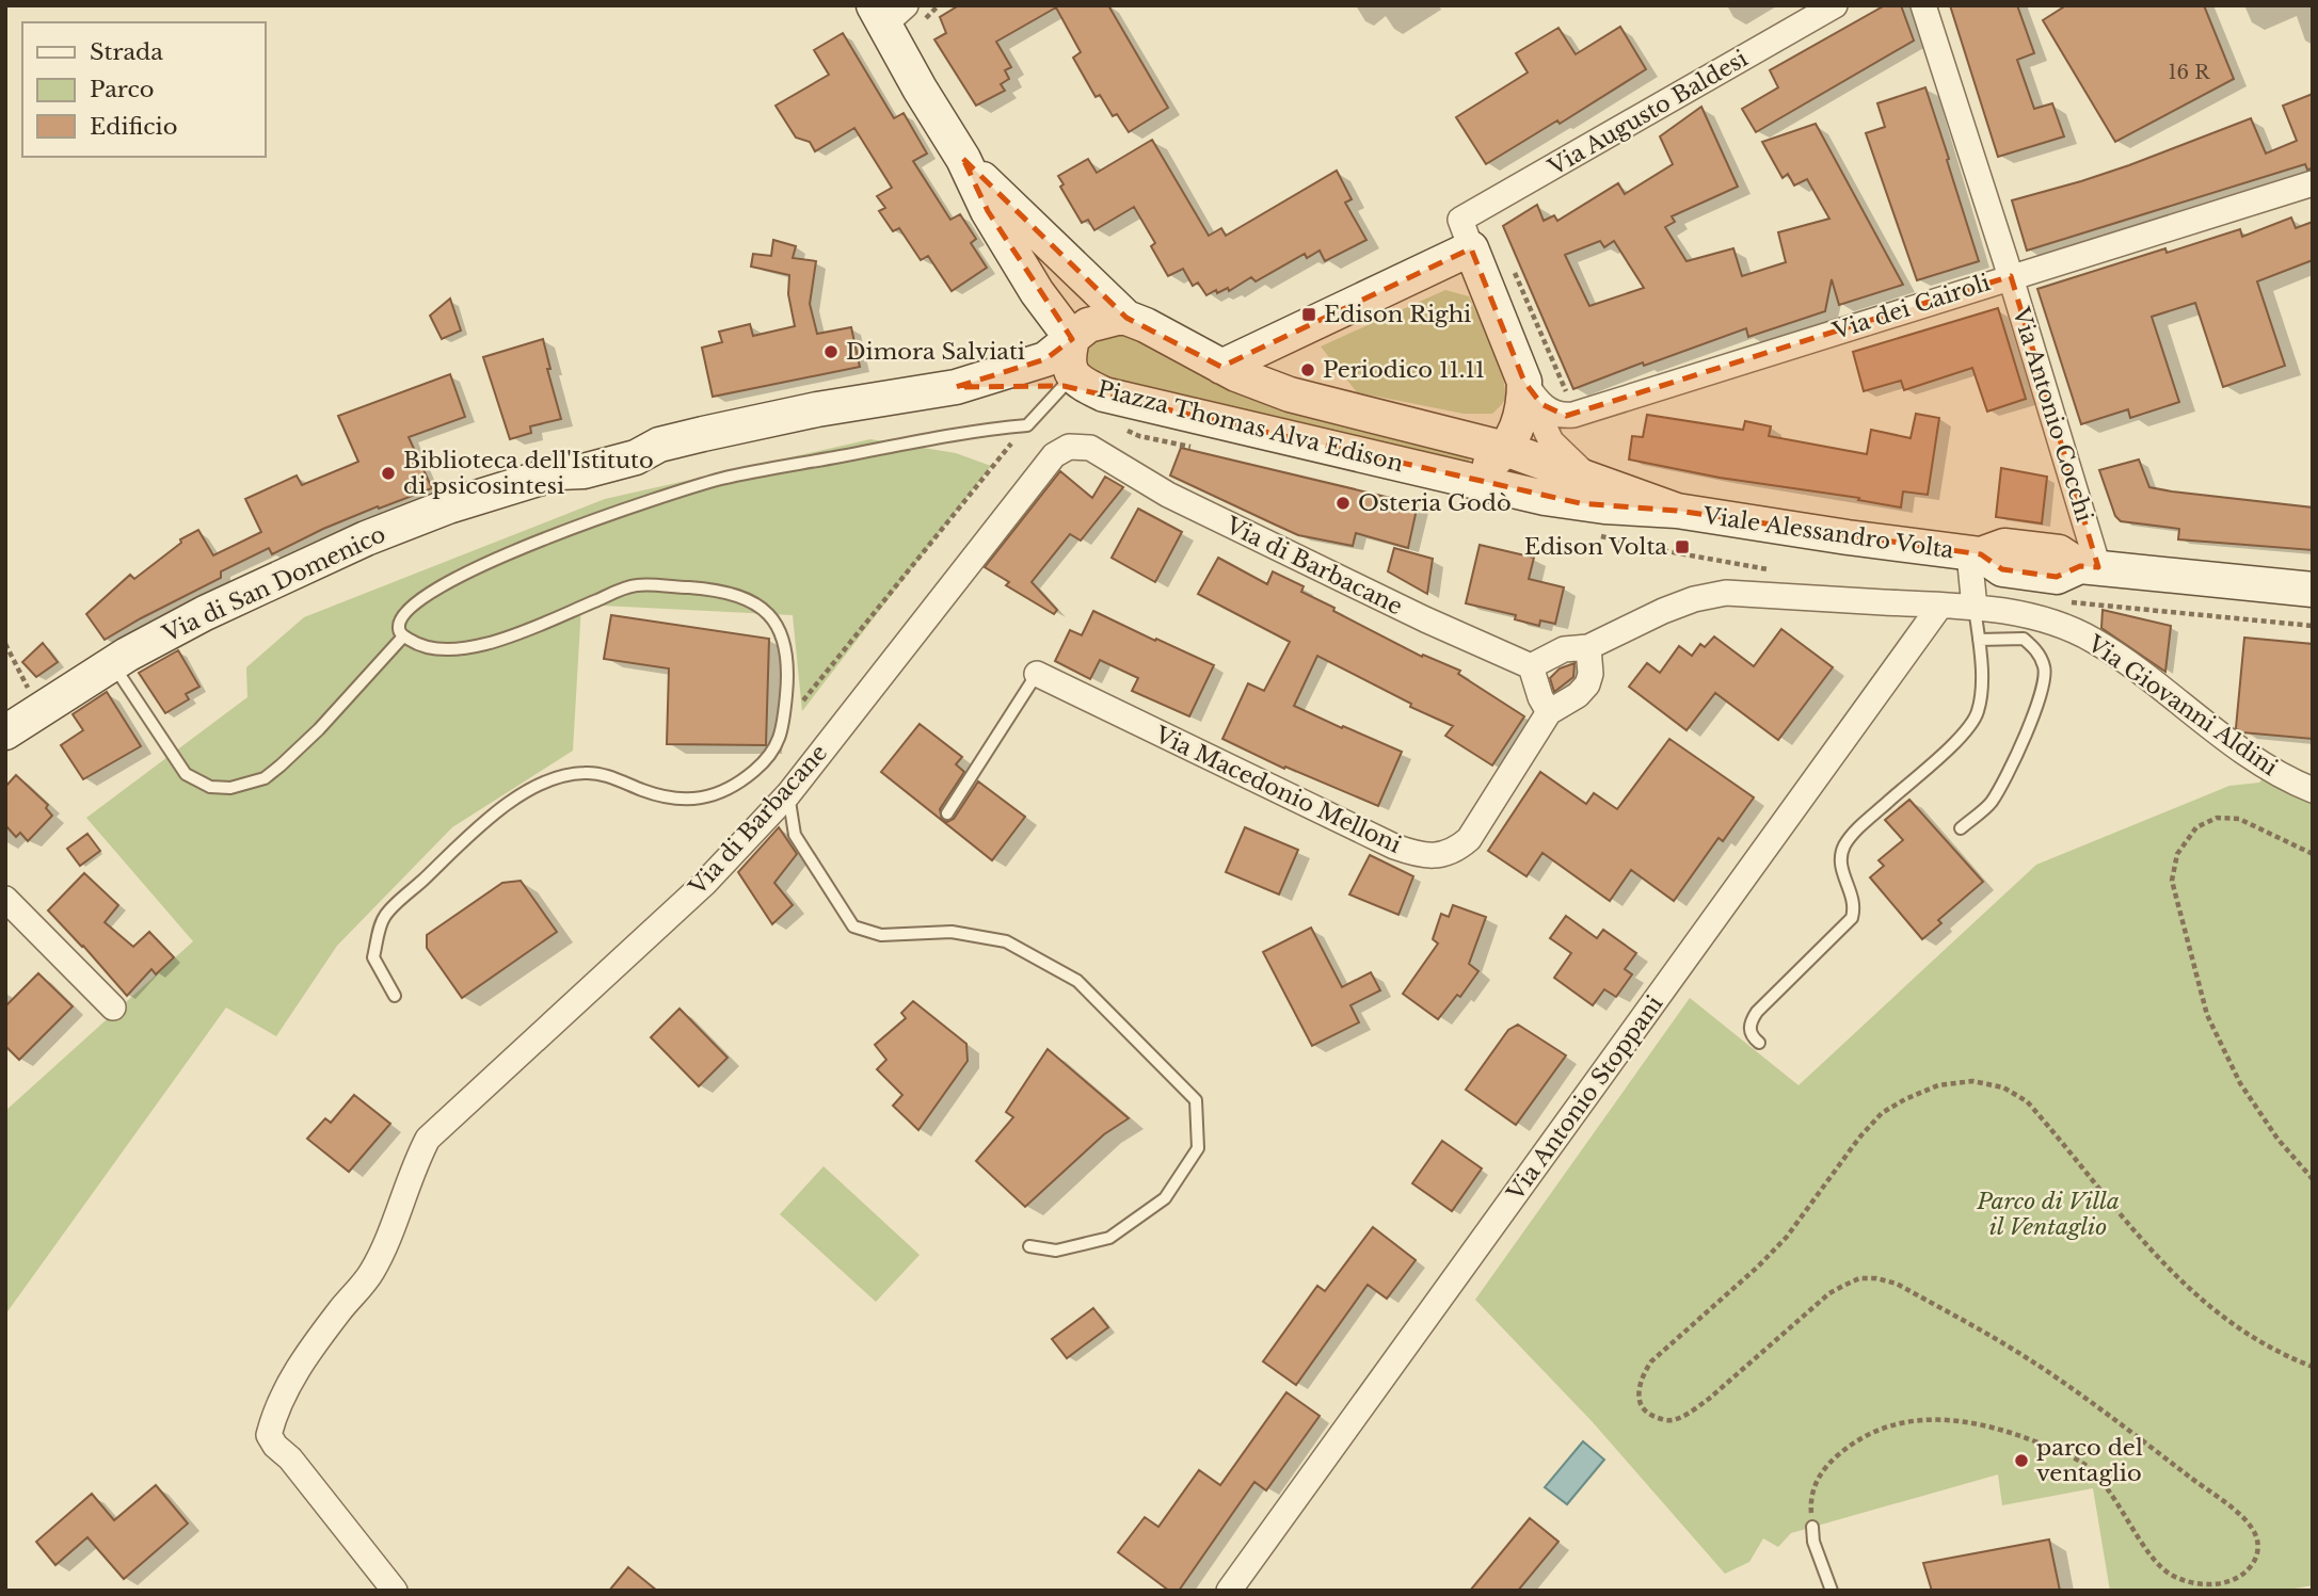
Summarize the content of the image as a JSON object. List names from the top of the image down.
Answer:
{
  "streets": {
    "main road": ["Piazza Thomas Alva Edison", "Viale Alessandro Volta", "Via di San Domenico"],
    "street": [
      "Via Augusto Baldesi",
      "Via dei Cairoli",
      "Via Antonio Cocchi",
      "Via di Barbacane",
      "Via Giovanni Aldini",
      "Via Macedonio Melloni",
      "Via Antonio Stoppani"
    ]
  },
  "crossings": [
    ["Via dei Cairoli", "Via Antonio Cocchi"],
    ["Via Antonio Cocchi", "Viale Alessandro Volta"],
    ["Piazza Thomas Alva Edison", "Viale Alessandro Volta"],
    ["Piazza Thomas Alva Edison", "Via di San Domenico"]
  ],
  "parks": ["Parco di Villa il Ventaglio"],
  "places": {
    "transit": ["Edison Righi", "Edison Volta"],
    "other": [
      "Dimora Salviati",
      "Periodico 11.11",
      "Biblioteca dell'Istituto di psicosintesi",
      "Osteria Godò",
      "parco del ventaglio"
    ]
  },
  "house_numbers": ["16 R"],
  "legend": ["Strada", "Parco", "Edificio"]
}
